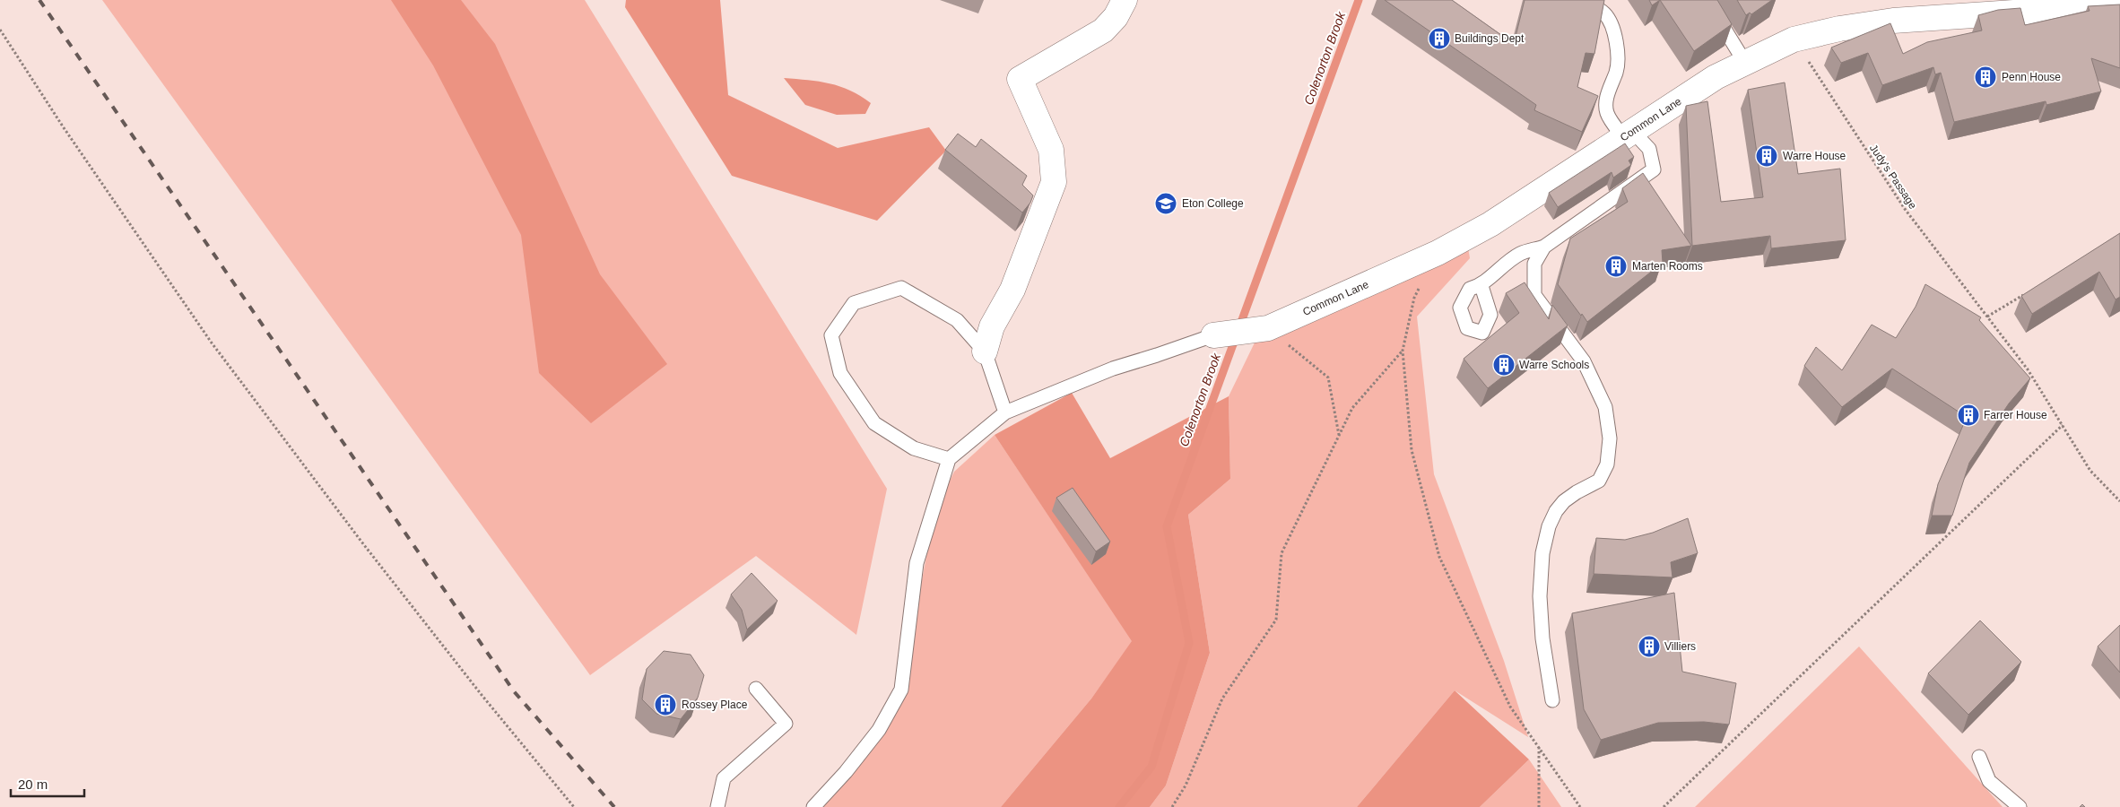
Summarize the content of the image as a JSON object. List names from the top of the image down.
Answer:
{
  "streets": {
    "street": ["Common Lane"],
    "path": ["Judy's Passage"]
  },
  "crossings": [
    ["Common Lane", "Judy's Passage"]
  ],
  "water": ["Colenorton Brook"],
  "places": {
    "building": [
      "Buildings Dept",
      "Penn House",
      "Warre House",
      "Marten Rooms",
      "Warre Schools",
      "Farrer House",
      "Villiers",
      "Rossey Place"
    ],
    "school or university": ["Eton College"]
  },
  "scale_bar": "20 m"
}
